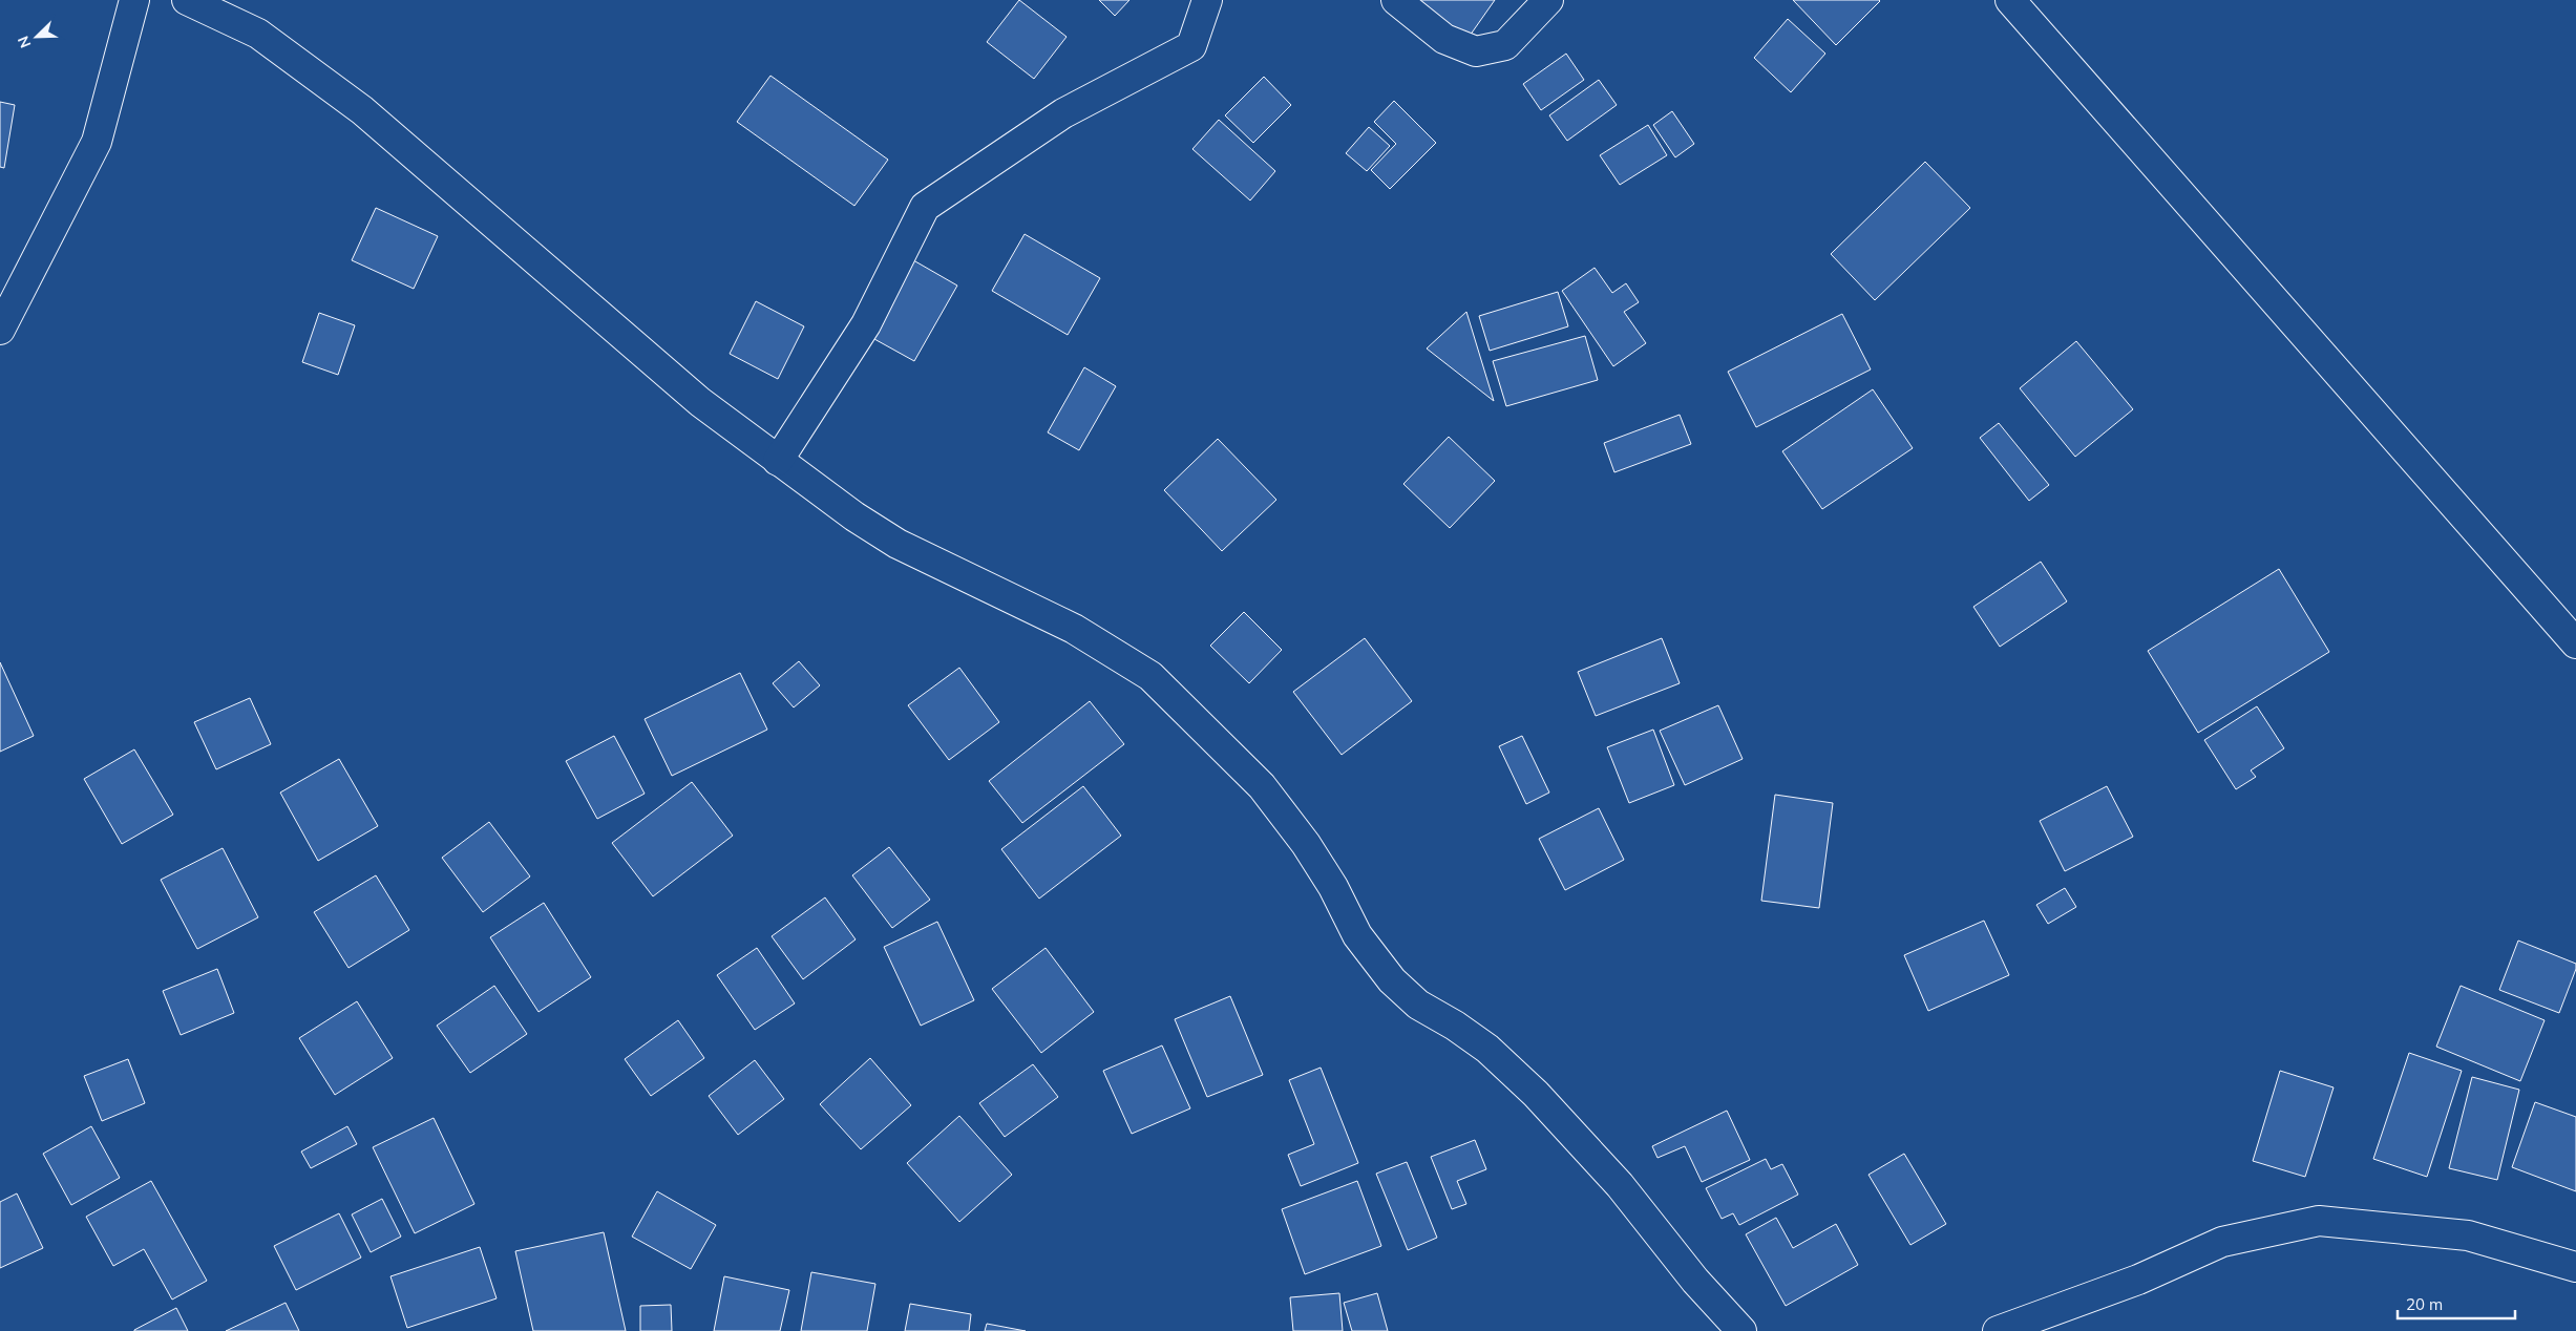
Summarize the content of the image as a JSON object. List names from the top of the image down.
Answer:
{
  "scale_bar": "20 m",
  "north": "bottom left"
}
